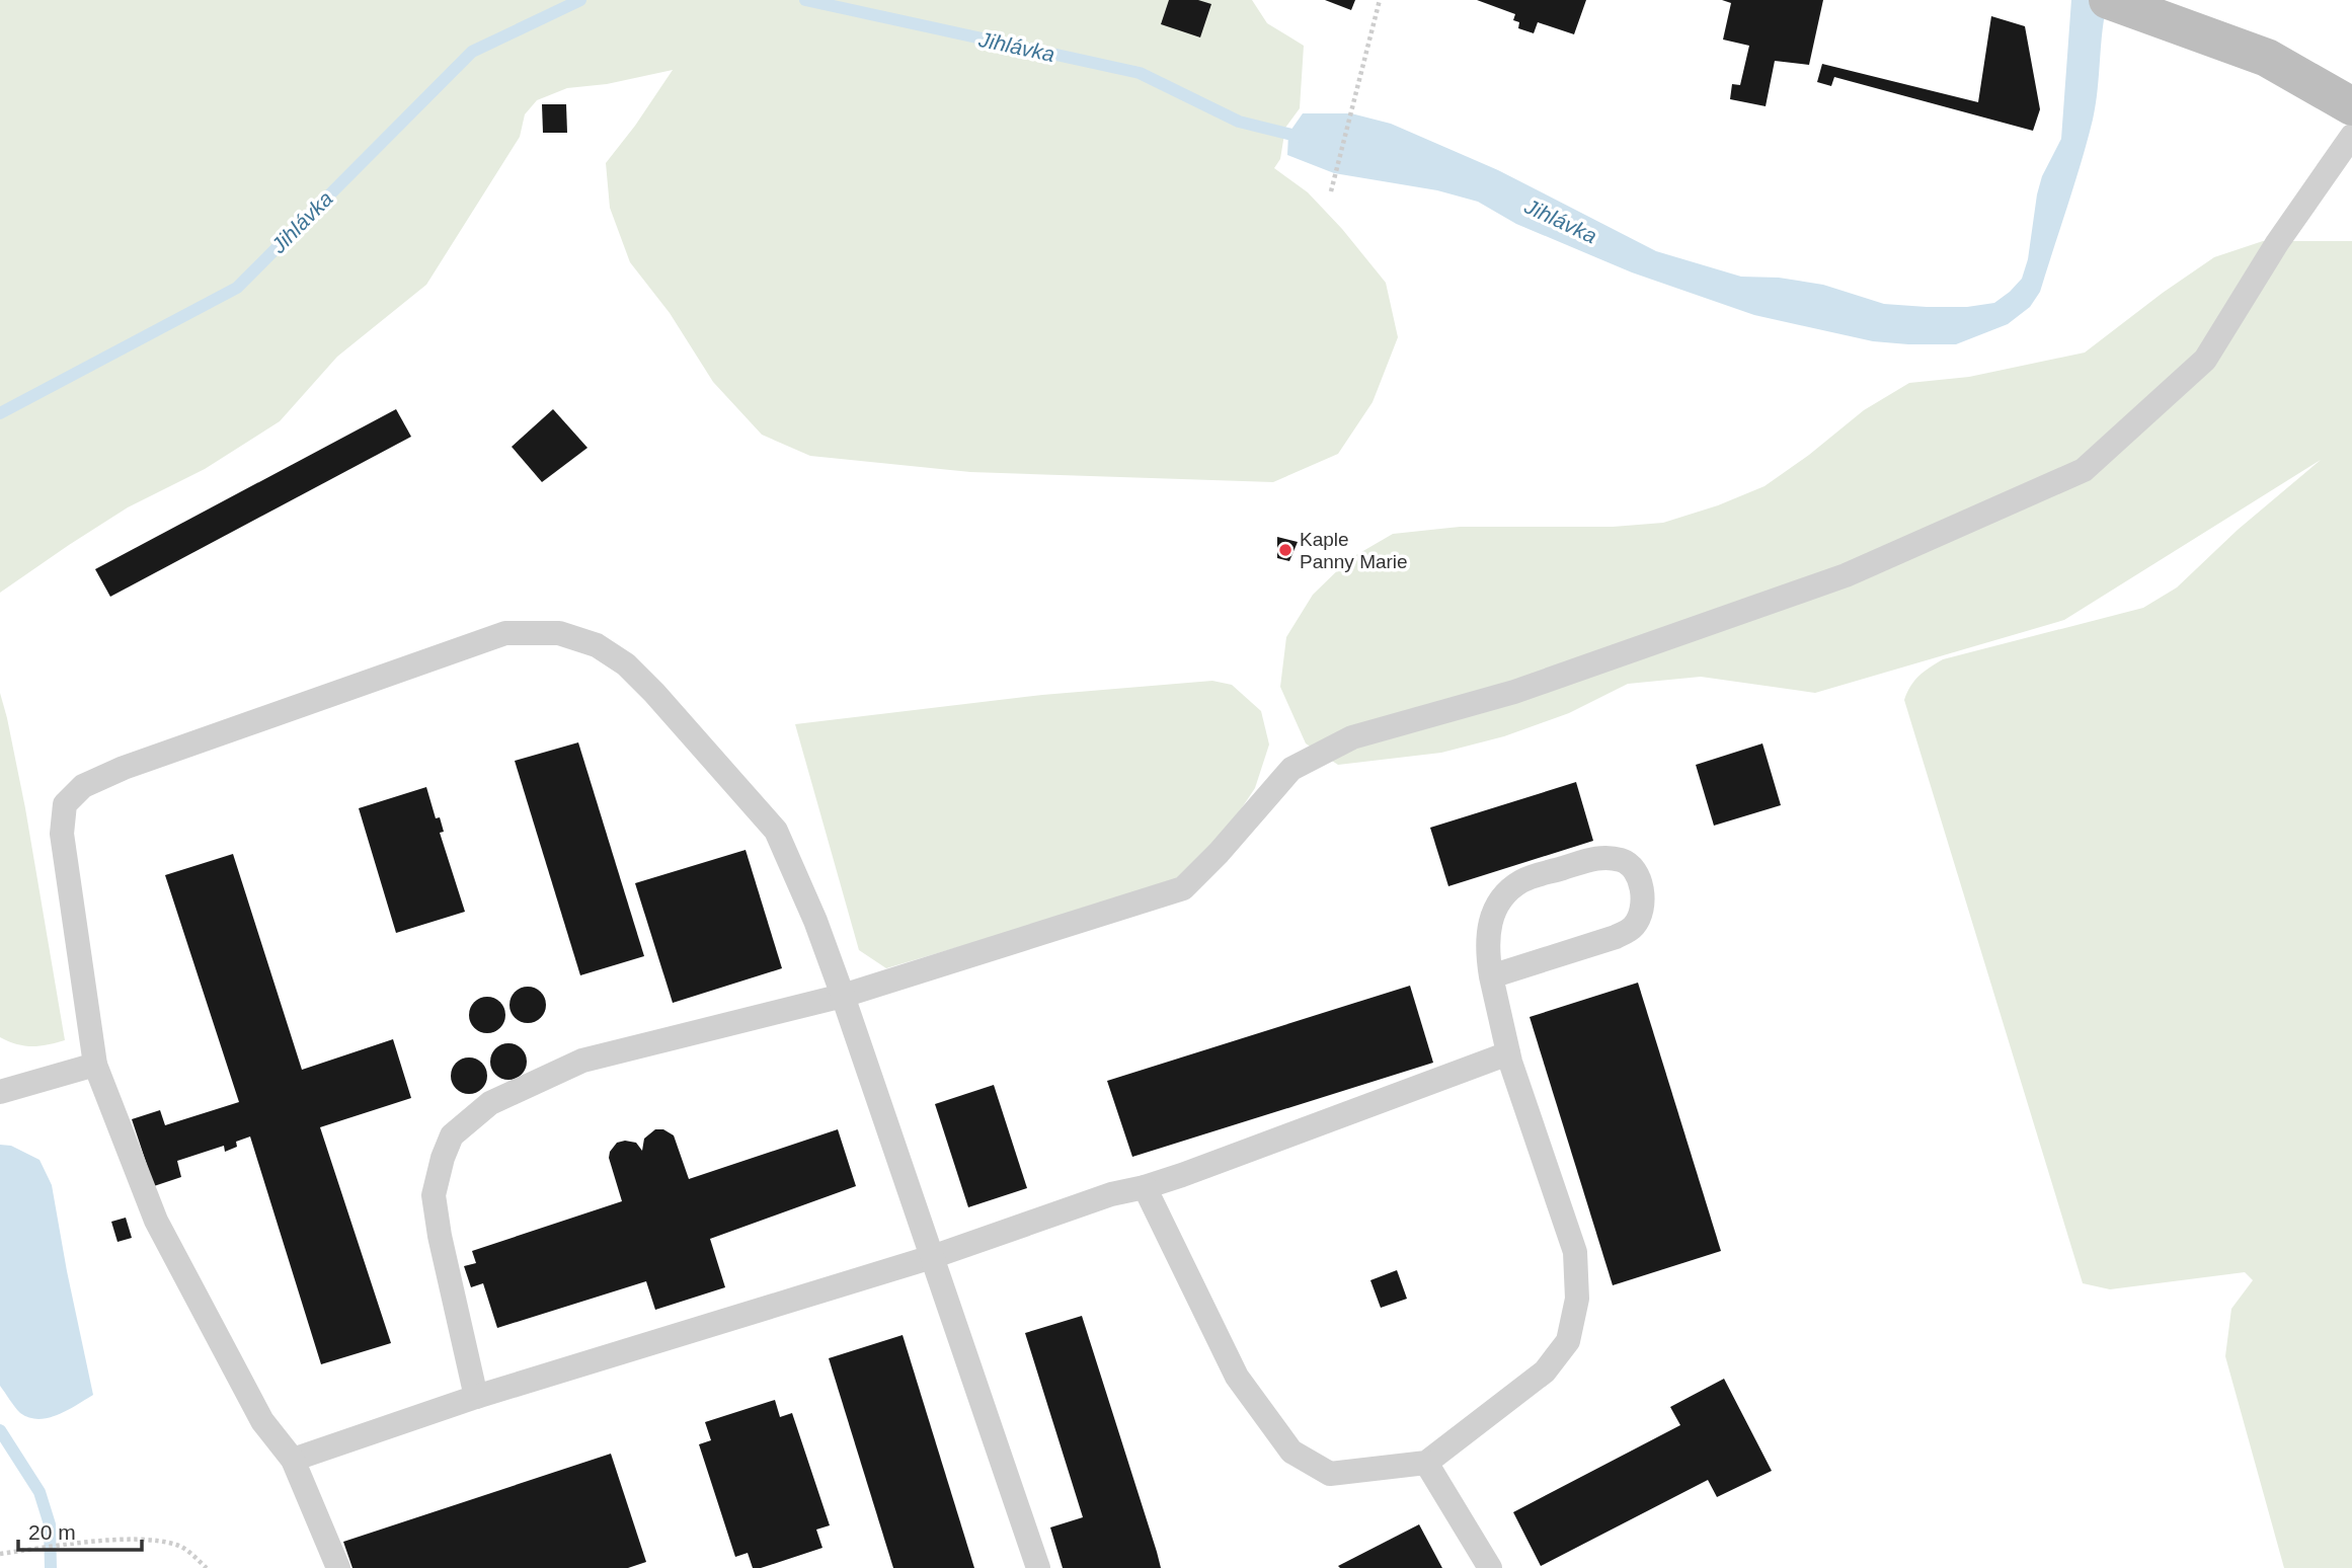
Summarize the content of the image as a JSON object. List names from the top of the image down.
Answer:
{
  "water": ["Jihlávka"],
  "places": ["Kaple Panny Marie"],
  "scale_bar": "20 m"
}
